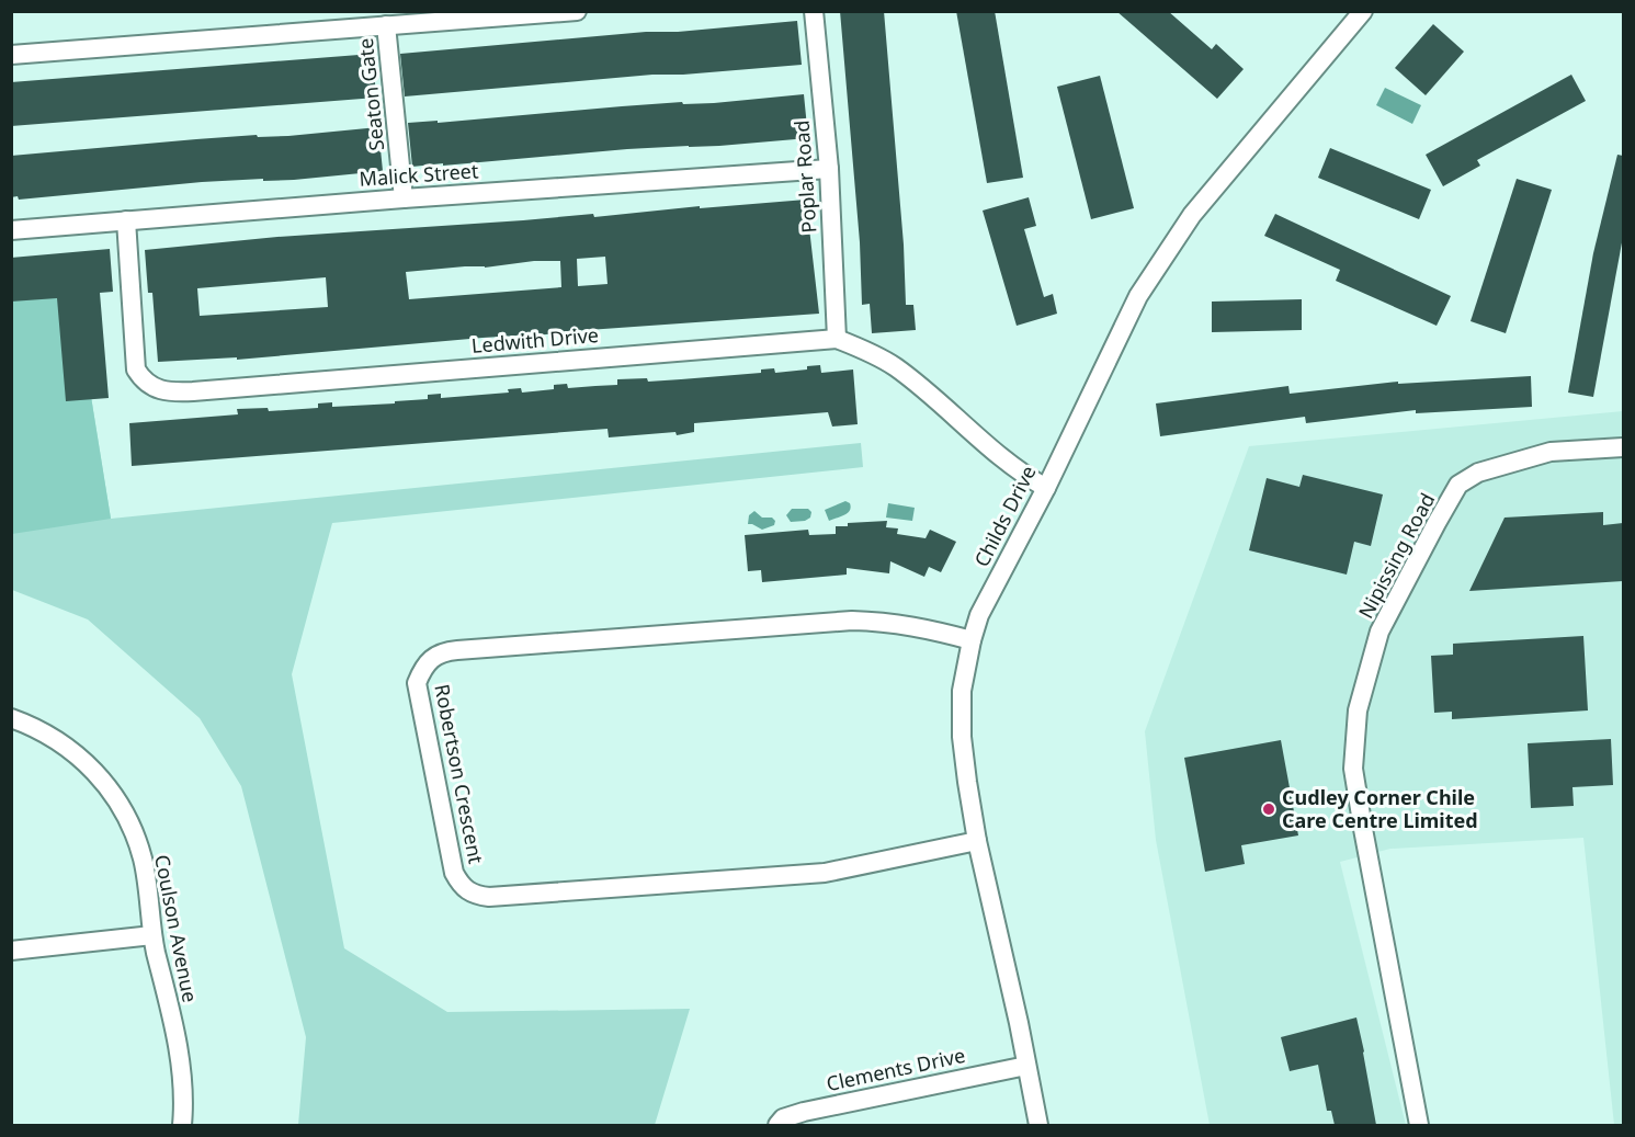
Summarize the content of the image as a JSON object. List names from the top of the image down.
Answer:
{
  "streets": {
    "street": [
      "Seaton Gate",
      "Malick Street",
      "Poplar Road",
      "Ledwith Drive",
      "Childs Drive",
      "Nipissing Road",
      "Robertson Crescent",
      "Coulson Avenue",
      "Clements Drive"
    ]
  },
  "crossings": [
    ["Seaton Gate", "Malick Street"],
    ["Malick Street", "Poplar Road"],
    ["Malick Street", "Ledwith Drive"],
    ["Poplar Road", "Ledwith Drive"],
    ["Childs Drive", "Robertson Crescent"],
    ["Childs Drive", "Clements Drive"]
  ],
  "places": ["Cudley Corner Chile Care Centre Limited"]
}
